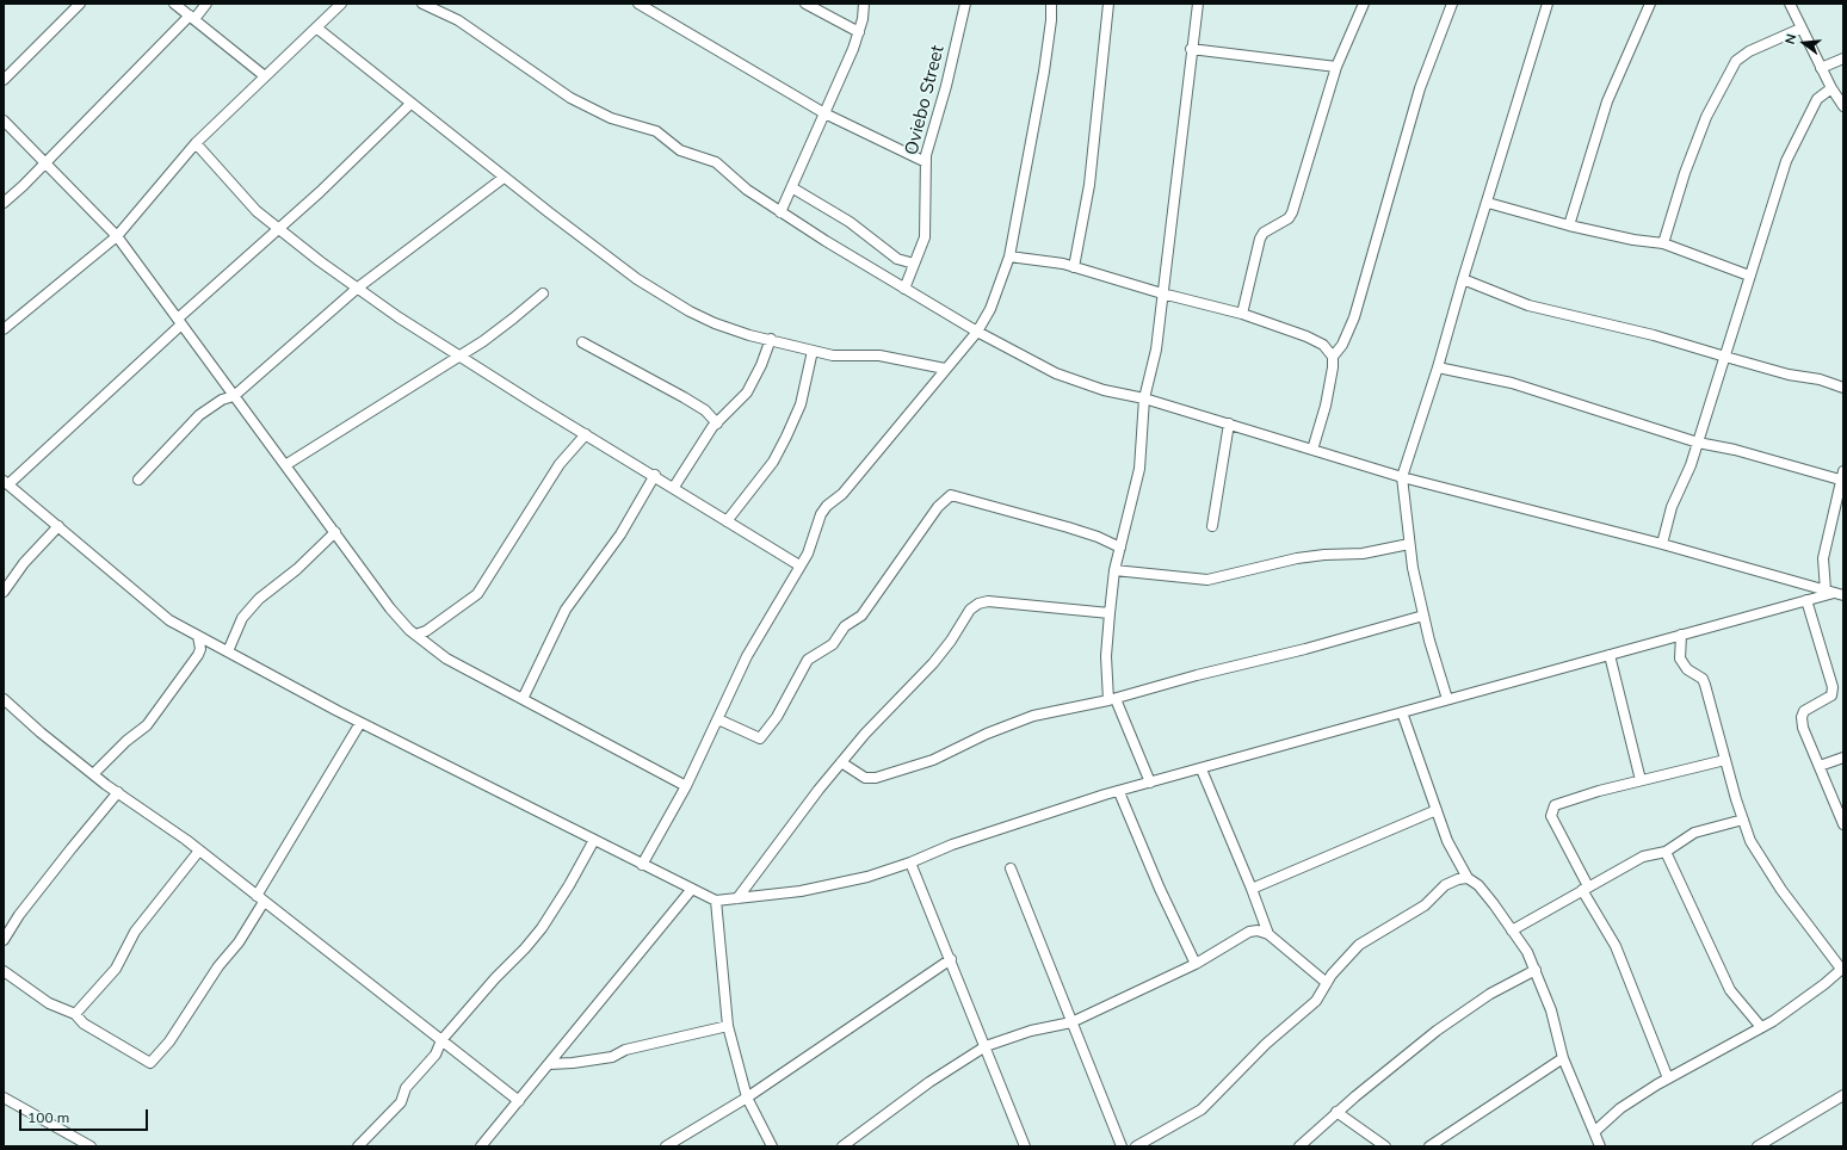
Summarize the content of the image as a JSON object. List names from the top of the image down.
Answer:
{
  "streets": {
    "street": ["Oviebo Street"]
  },
  "scale_bar": "100 m",
  "north": "left"
}
